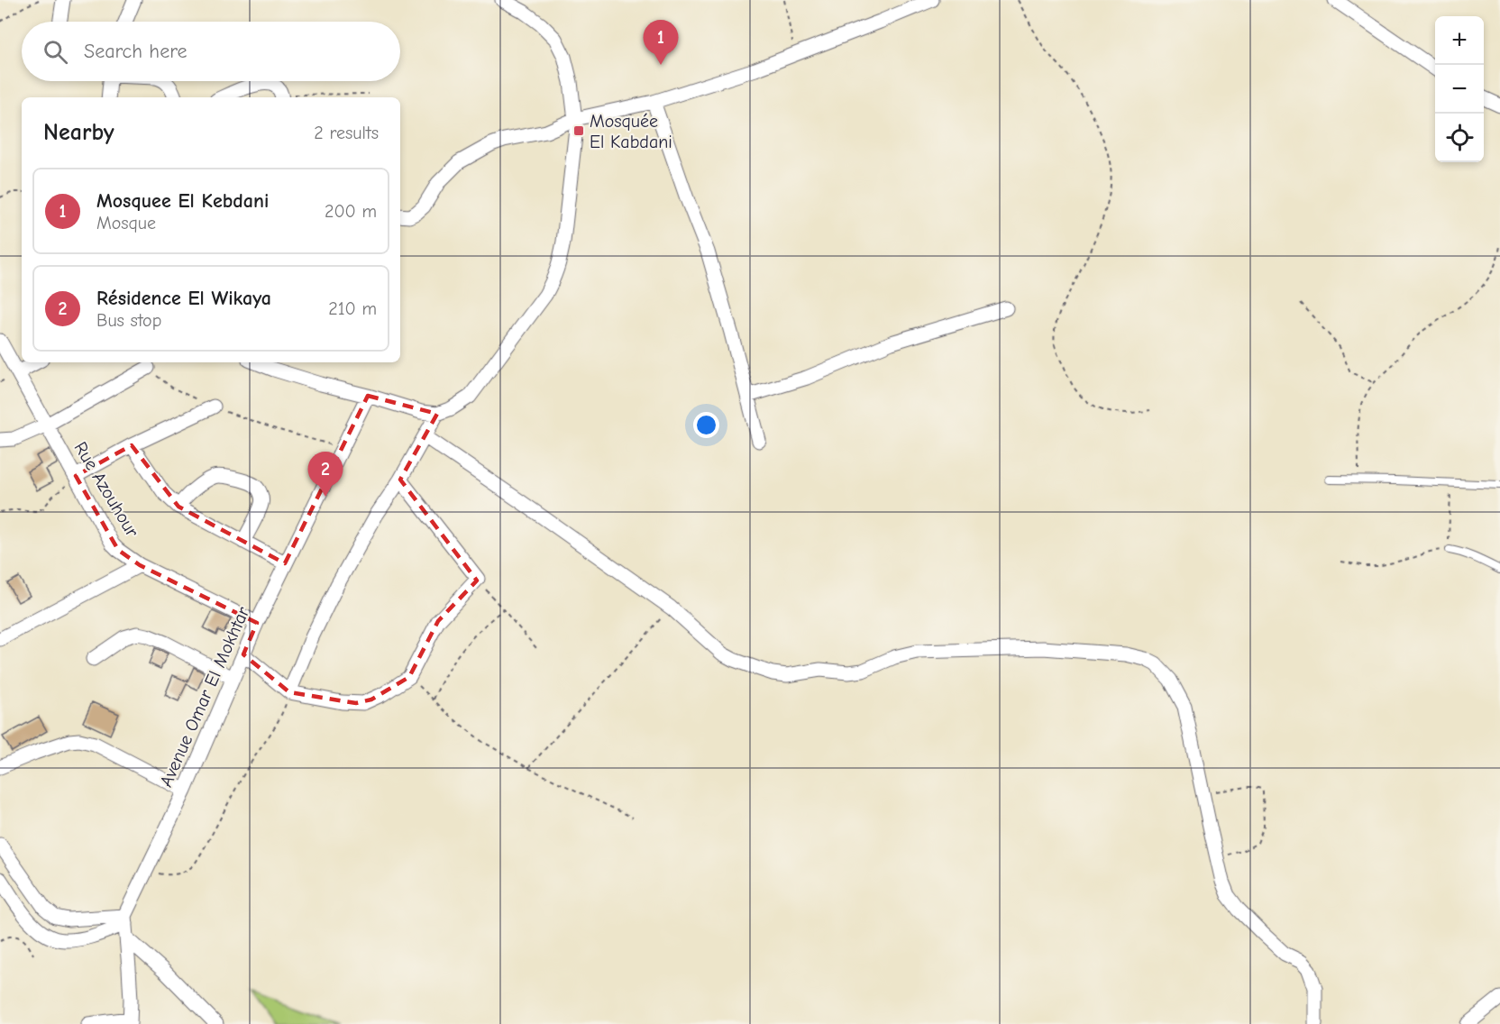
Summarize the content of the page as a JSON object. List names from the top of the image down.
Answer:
{
  "streets": {
    "street": ["Rue Azouhour", "Avenue Omar El Mokhtar"]
  },
  "crossings": [
    ["Rue Azouhour", "Avenue Omar El Mokhtar"]
  ],
  "places": {
    "transit": ["Mosquée El Kabdani"]
  },
  "page": {
    "map_buttons": ["+", "−"],
    "pins": ["1", "2"],
    "search": "Search here",
    "heading": ["Nearby", "2 results"],
    "list": [
      {
        "mark": "1",
        "name": "Mosquee El Kebdani",
        "note": "Mosque",
        "value": "200 m"
      },
      {
        "mark": "2",
        "name": "Résidence El Wikaya",
        "note": "Bus stop",
        "value": "210 m"
      }
    ]
  }
}
